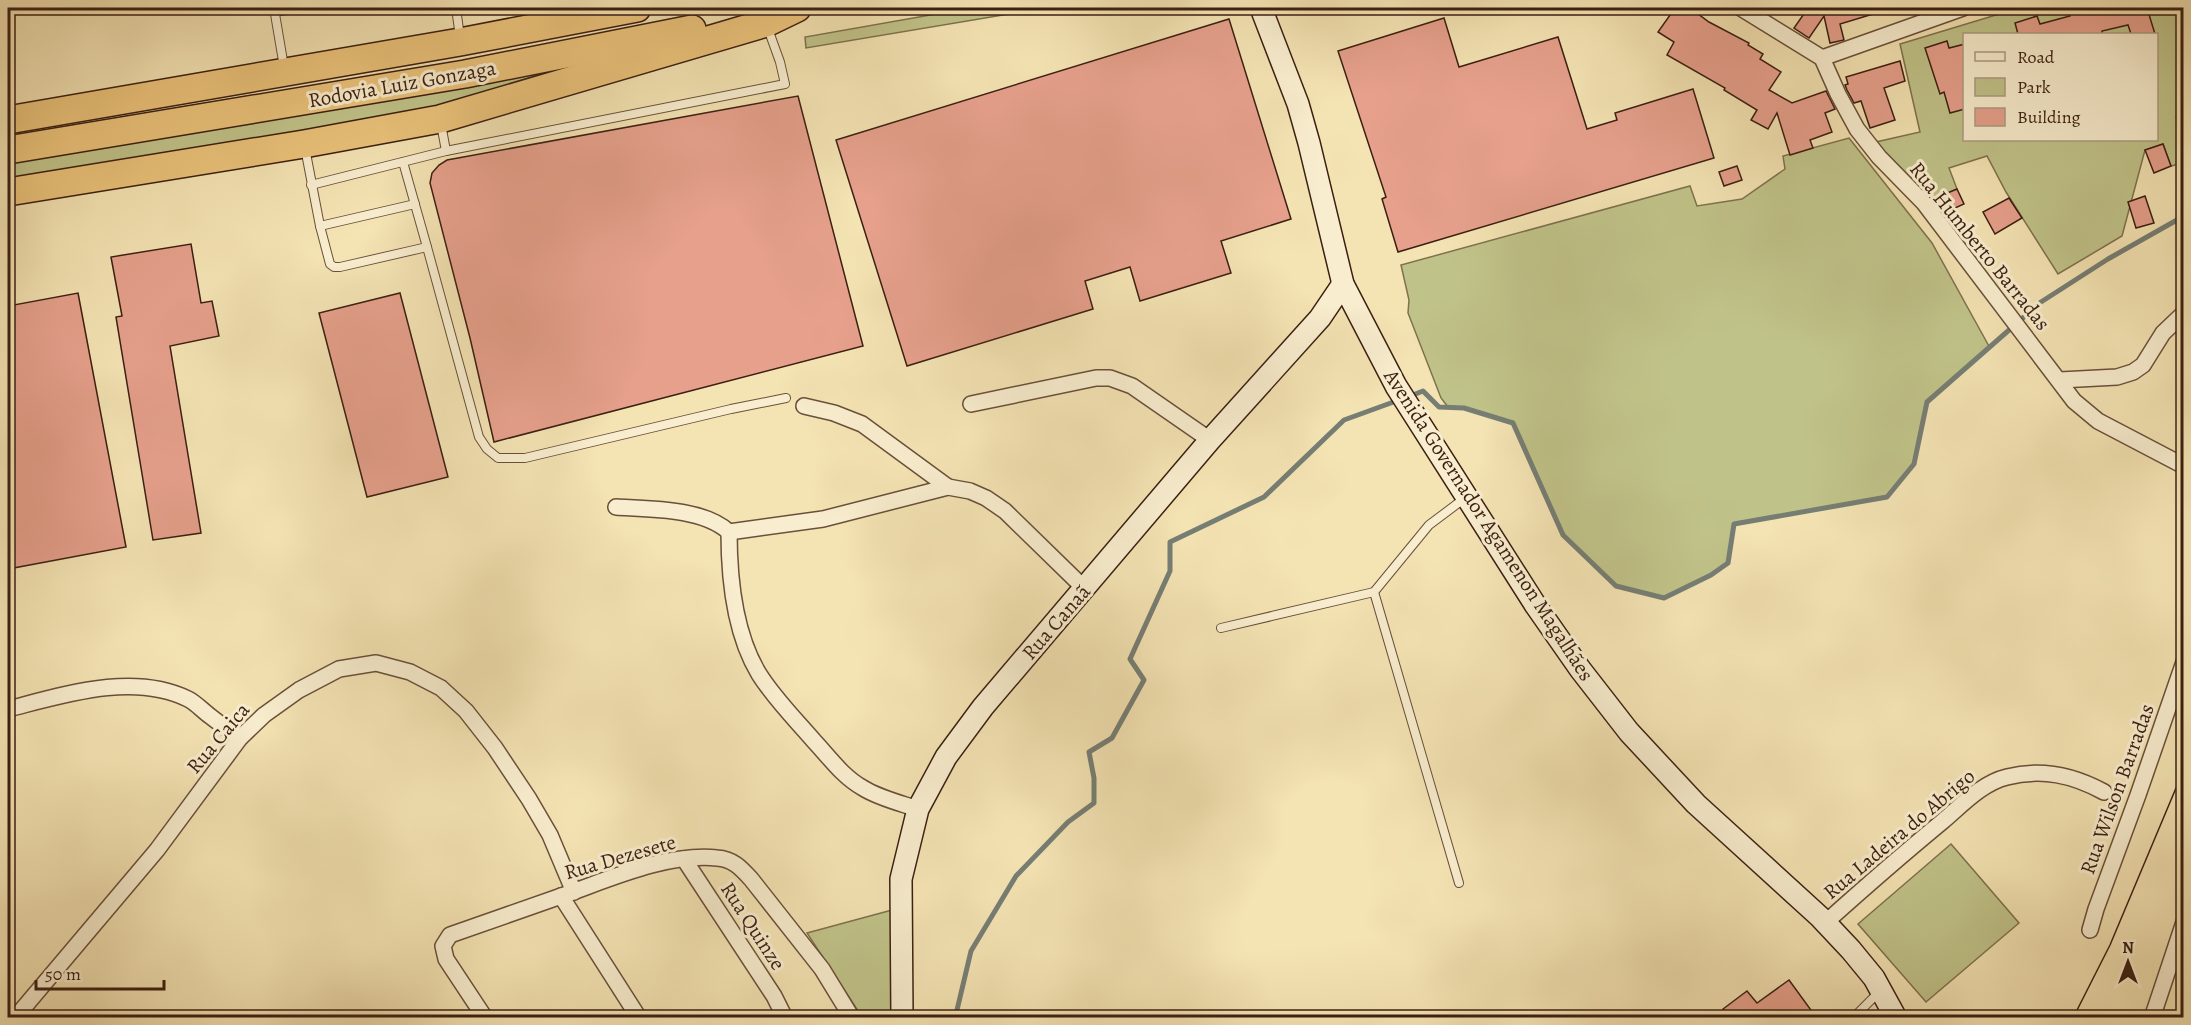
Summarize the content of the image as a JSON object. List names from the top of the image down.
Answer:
{
  "streets": {
    "highway": ["Rodovia Luiz Gonzaga"],
    "main road": ["Avenida Governador Agamenon Magalhães", "Rua Canaã"],
    "street": [
      "Rua Humberto Barradas",
      "Rua Caica",
      "Rua Wilson Barradas",
      "Rua Ladeira do Abrigo",
      "Rua Dezesete",
      "Rua Quinze"
    ]
  },
  "crossings": [
    ["Avenida Governador Agamenon Magalhães", "Rua Canaã"],
    ["Avenida Governador Agamenon Magalhães", "Rua Ladeira do Abrigo"],
    ["Rua Caica", "Rua Dezesete"],
    ["Rua Dezesete", "Rua Quinze"]
  ],
  "legend": ["Road", "Park", "Building"],
  "scale_bar": "50 m",
  "north": "top"
}
